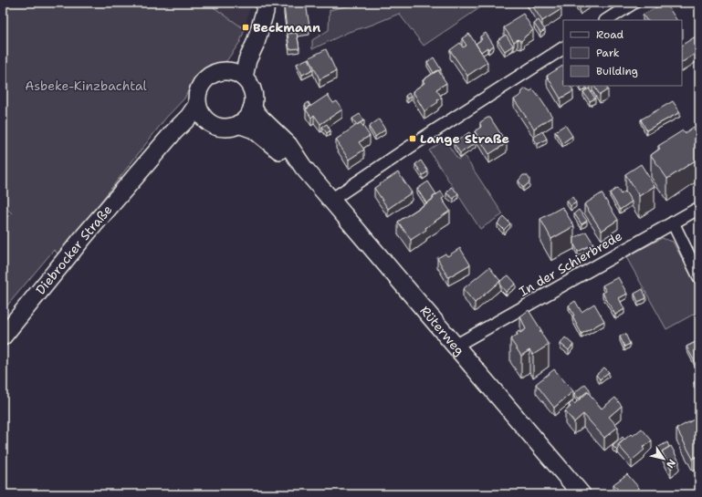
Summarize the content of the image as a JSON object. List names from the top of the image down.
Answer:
{
  "streets": {
    "main road": ["Diebrocker Straße", "Rüterweg"],
    "street": ["In der Schierbrede"]
  },
  "crossings": [
    ["Diebrocker Straße", "Rüterweg"],
    ["In der Schierbrede", "Rüterweg"]
  ],
  "parks": ["Asbeke-Kinzbachtal"],
  "places": {
    "transit": ["Beckmann", "Lange Straße"]
  },
  "legend": ["Road", "Park", "Building"],
  "north": "bottom right"
}
